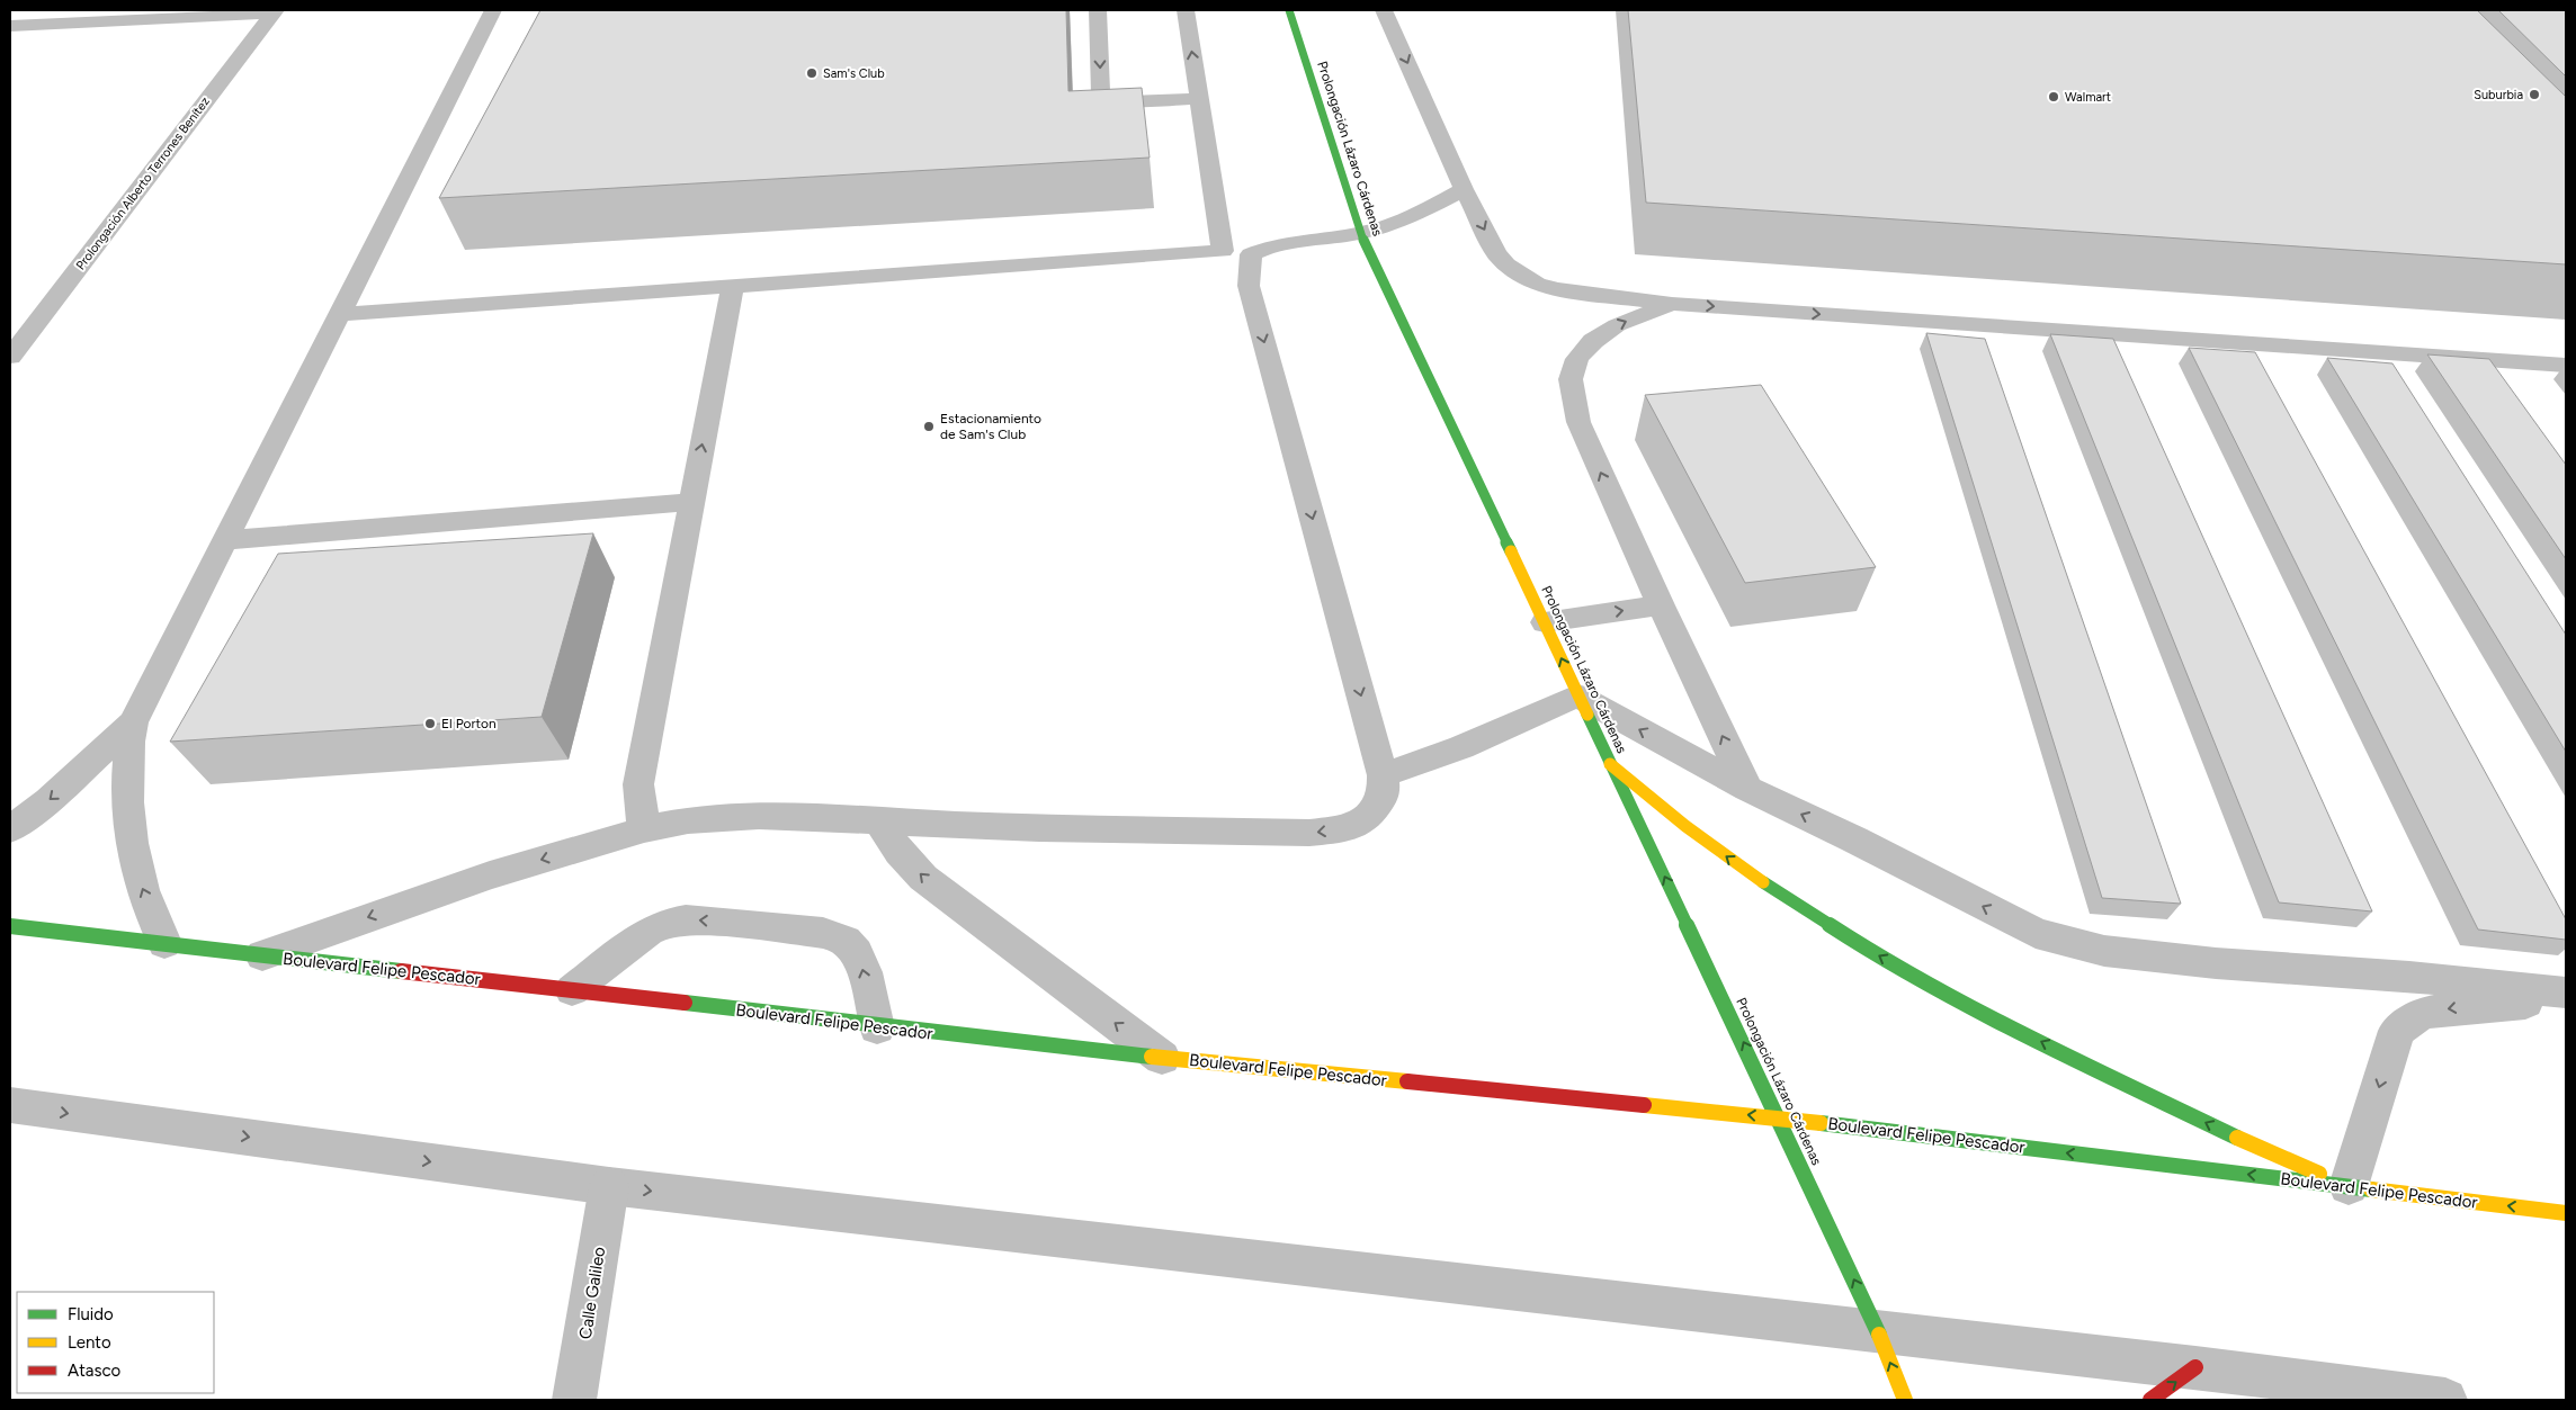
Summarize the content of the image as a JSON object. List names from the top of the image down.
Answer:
{
  "streets": {
    "main road": ["Prolongación Lázaro Cárdenas", "Boulevard Felipe Pescador"],
    "street": ["Prolongación Alberto Terrones Benítez", "Calle Galileo"]
  },
  "crossings": [
    ["Prolongación Lázaro Cárdenas", "Boulevard Felipe Pescador"]
  ],
  "one_way": ["Prolongación Lázaro Cárdenas", "Boulevard Felipe Pescador"],
  "places": [
    "Sam's Club",
    "Suburbia",
    "Walmart",
    "Estacionamiento de Sam's Club",
    "El Porton"
  ],
  "legend": ["Fluido", "Lento", "Atasco"]
}
